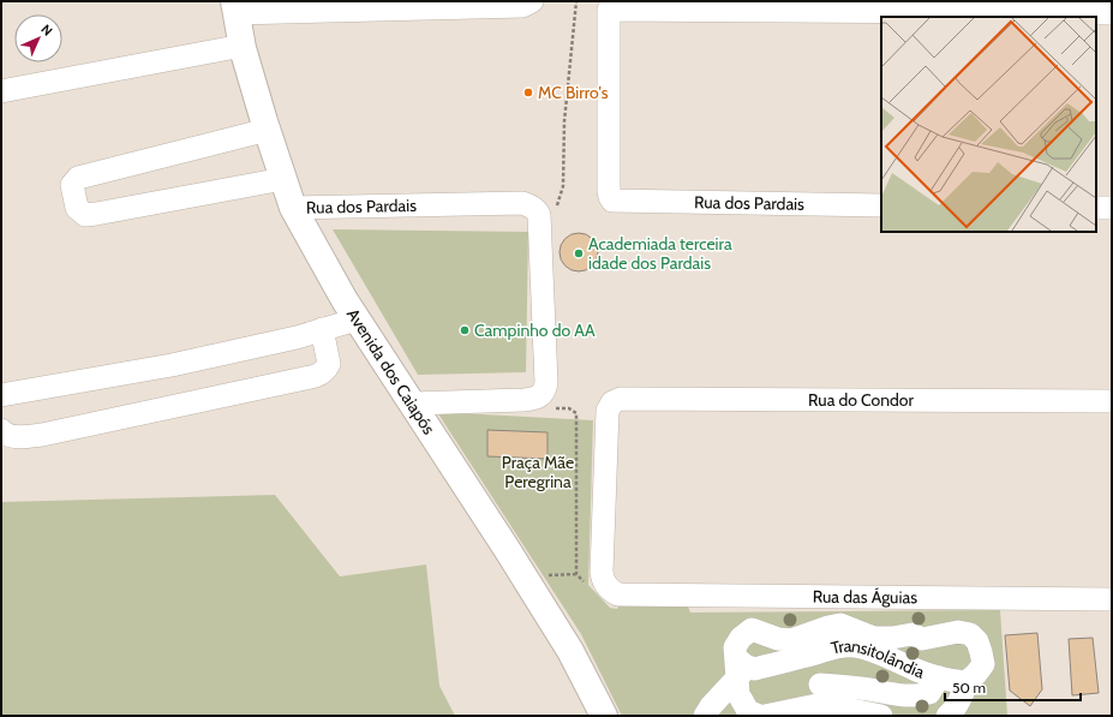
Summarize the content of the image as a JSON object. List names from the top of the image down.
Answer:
{
  "streets": {
    "main road": ["Avenida dos Caiapós"],
    "street": [
      "Rua dos Pardais",
      "Rua do Condor",
      "Rua das Águias",
      "Transitolândia"
    ]
  },
  "crossings": [
    ["Rua dos Pardais", "Avenida dos Caiapós"],
    ["Rua do Condor", "Rua das Águias"]
  ],
  "parks": ["Praça Mãe Peregrina"],
  "places": ["MC Birro's", "Academiada terceira idade dos Pardais", "Campinho do AA"],
  "scale_bar": "50 m",
  "north": "top right"
}
